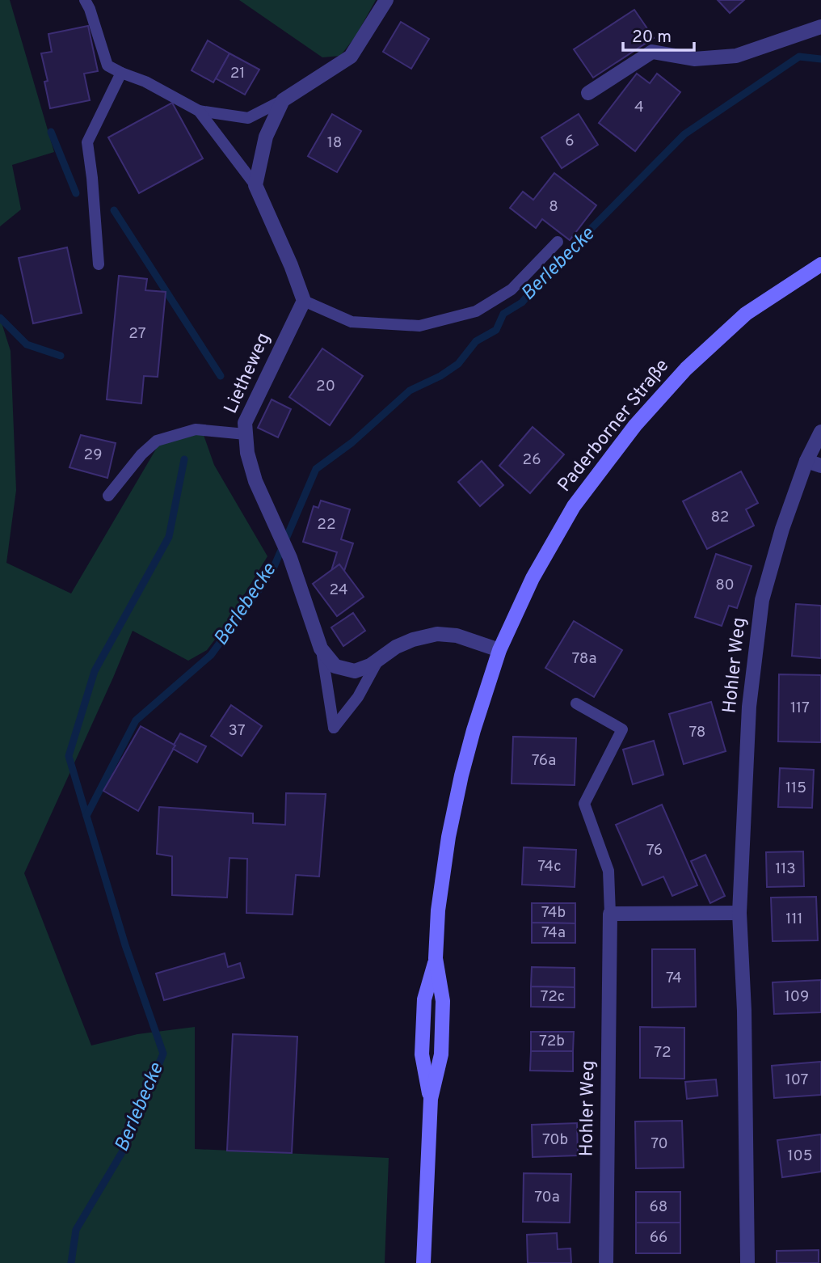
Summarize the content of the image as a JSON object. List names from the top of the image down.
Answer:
{
  "streets": {
    "main road": ["Paderborner Straße"],
    "street": ["Lietheweg", "Hohler Weg"]
  },
  "crossings": [
    ["Lietheweg", "Paderborner Straße"]
  ],
  "water": ["Berlebecke"],
  "house_numbers": [
    "21",
    "4",
    "6",
    "18",
    "8",
    "27",
    "20",
    "29",
    "26",
    "82",
    "22",
    "80",
    "24",
    "78a",
    "117",
    "37",
    "78",
    "76a",
    "115",
    "76",
    "74c",
    "113",
    "74b",
    "111",
    "74a",
    "74",
    "72c",
    "109",
    "72b",
    "72",
    "107",
    "70b",
    "70",
    "105",
    "70a",
    "68",
    "66"
  ],
  "scale_bar": "20 m"
}
